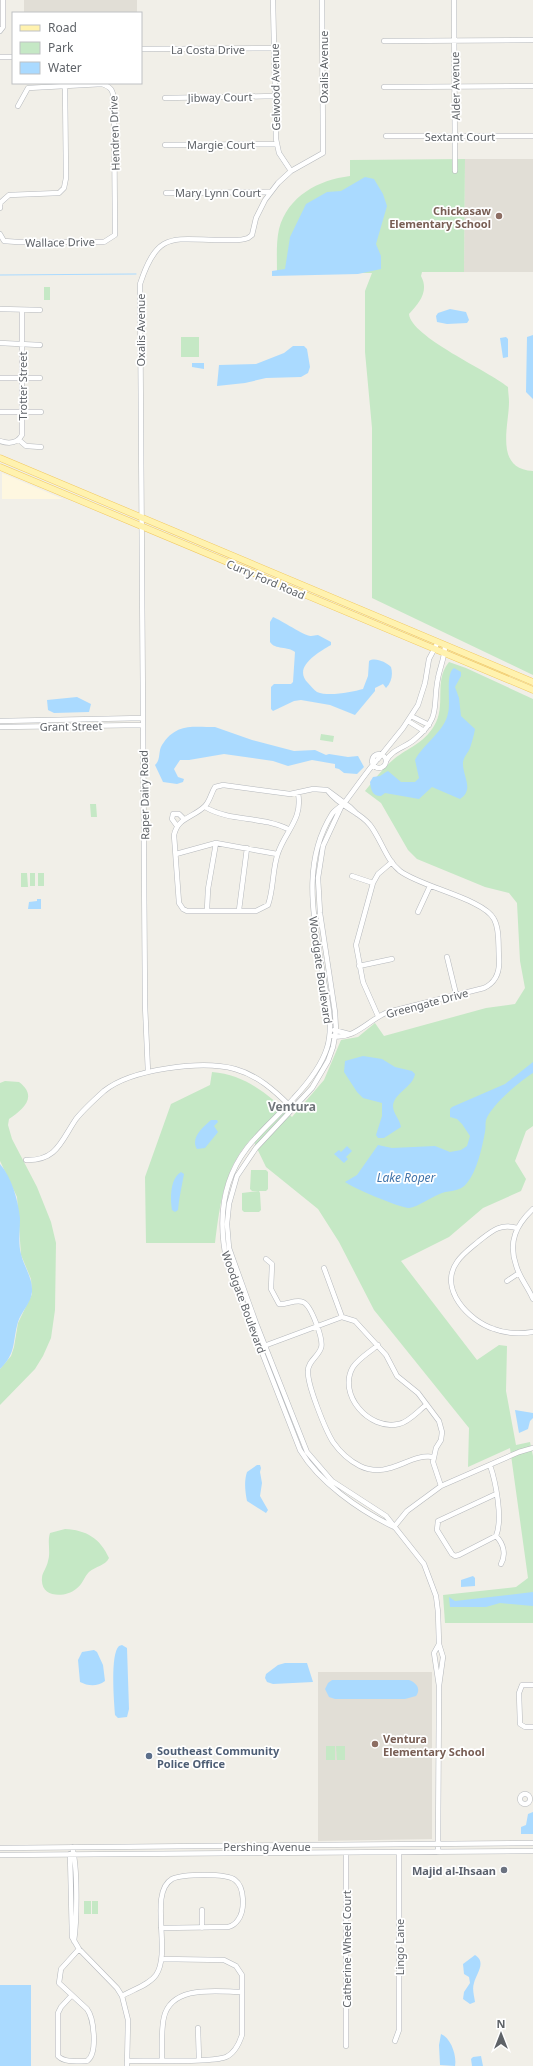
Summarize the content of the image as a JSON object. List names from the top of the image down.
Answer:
{
  "streets": {
    "main road": ["Curry Ford Road"],
    "street": [
      "La Costa Drive",
      "Oxalis Avenue",
      "Alder Avenue",
      "Gelwood Avenue",
      "Jibway Court",
      "Hendren Drive",
      "Sextant Court",
      "Margie Court",
      "Mary Lynn Court",
      "Wallace Drive",
      "Trotter Street",
      "Grant Street",
      "Raper Dairy Road",
      "Woodgate Boulevard",
      "Greengate Drive",
      "Pershing Avenue",
      "Lingo Lane",
      "Catherine Wheel Court"
    ]
  },
  "crossings": [
    ["La Costa Drive", "Gelwood Avenue"],
    ["Oxalis Avenue", "Gelwood Avenue"],
    ["Oxalis Avenue", "Mary Lynn Court"],
    ["Oxalis Avenue", "Curry Ford Road"],
    ["Oxalis Avenue", "Raper Dairy Road"],
    ["Alder Avenue", "Sextant Court"],
    ["Gelwood Avenue", "Jibway Court"],
    ["Gelwood Avenue", "Margie Court"],
    ["Hendren Drive", "Wallace Drive"],
    ["Curry Ford Road", "Raper Dairy Road"],
    ["Curry Ford Road", "Woodgate Boulevard"],
    ["Grant Street", "Raper Dairy Road"],
    ["Woodgate Boulevard", "Greengate Drive"],
    ["Woodgate Boulevard", "Pershing Avenue"],
    ["Pershing Avenue", "Lingo Lane"],
    ["Pershing Avenue", "Catherine Wheel Court"]
  ],
  "districts": ["Ventura"],
  "water": ["Lake Roper"],
  "places": [
    "Chickasaw Elementary School",
    "Ventura Elementary School",
    "Southeast Community Police Office",
    "Majid al-Ihsaan"
  ],
  "legend": ["Road", "Park", "Water"],
  "north": "top"
}
